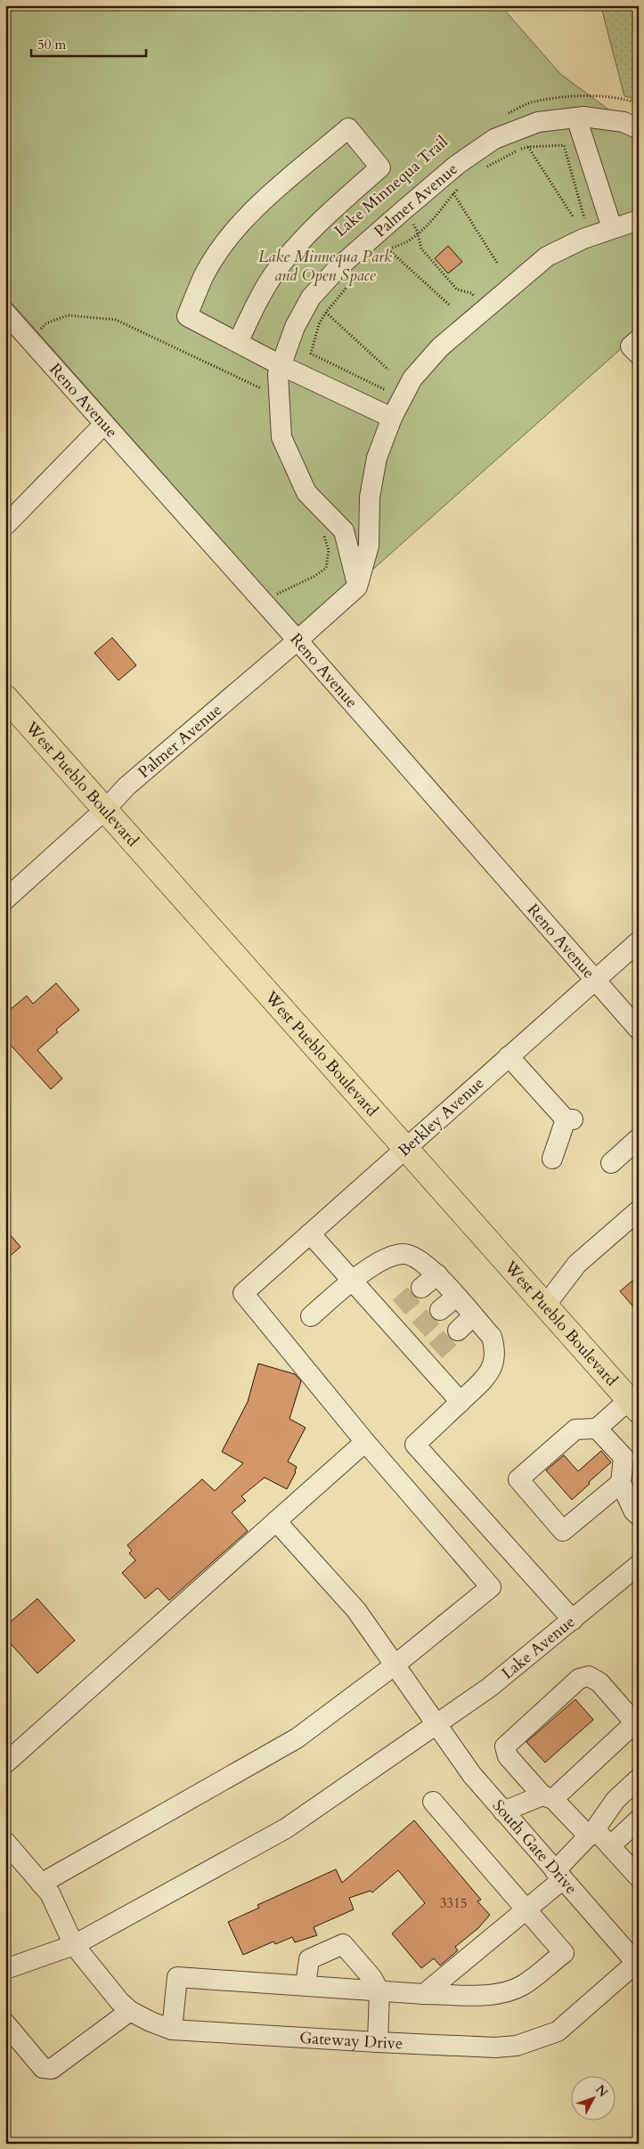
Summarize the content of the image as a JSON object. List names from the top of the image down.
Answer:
{
  "streets": {
    "main road": ["West Pueblo Boulevard"],
    "street": [
      "Palmer Avenue",
      "Reno Avenue",
      "Berkley Avenue",
      "Lake Avenue",
      "South Gate Drive",
      "Gateway Drive"
    ]
  },
  "crossings": [
    ["Palmer Avenue", "Reno Avenue"],
    ["Palmer Avenue", "West Pueblo Boulevard"],
    ["Reno Avenue", "Berkley Avenue"],
    ["West Pueblo Boulevard", "Berkley Avenue"],
    ["Lake Avenue", "South Gate Drive"],
    ["Lake Avenue", "Gateway Drive"],
    ["South Gate Drive", "Gateway Drive"]
  ],
  "parks": ["Lake Minnequa Park and Open Space"],
  "house_numbers": ["3315"],
  "scale_bar": "50 m",
  "north": "top right"
}
